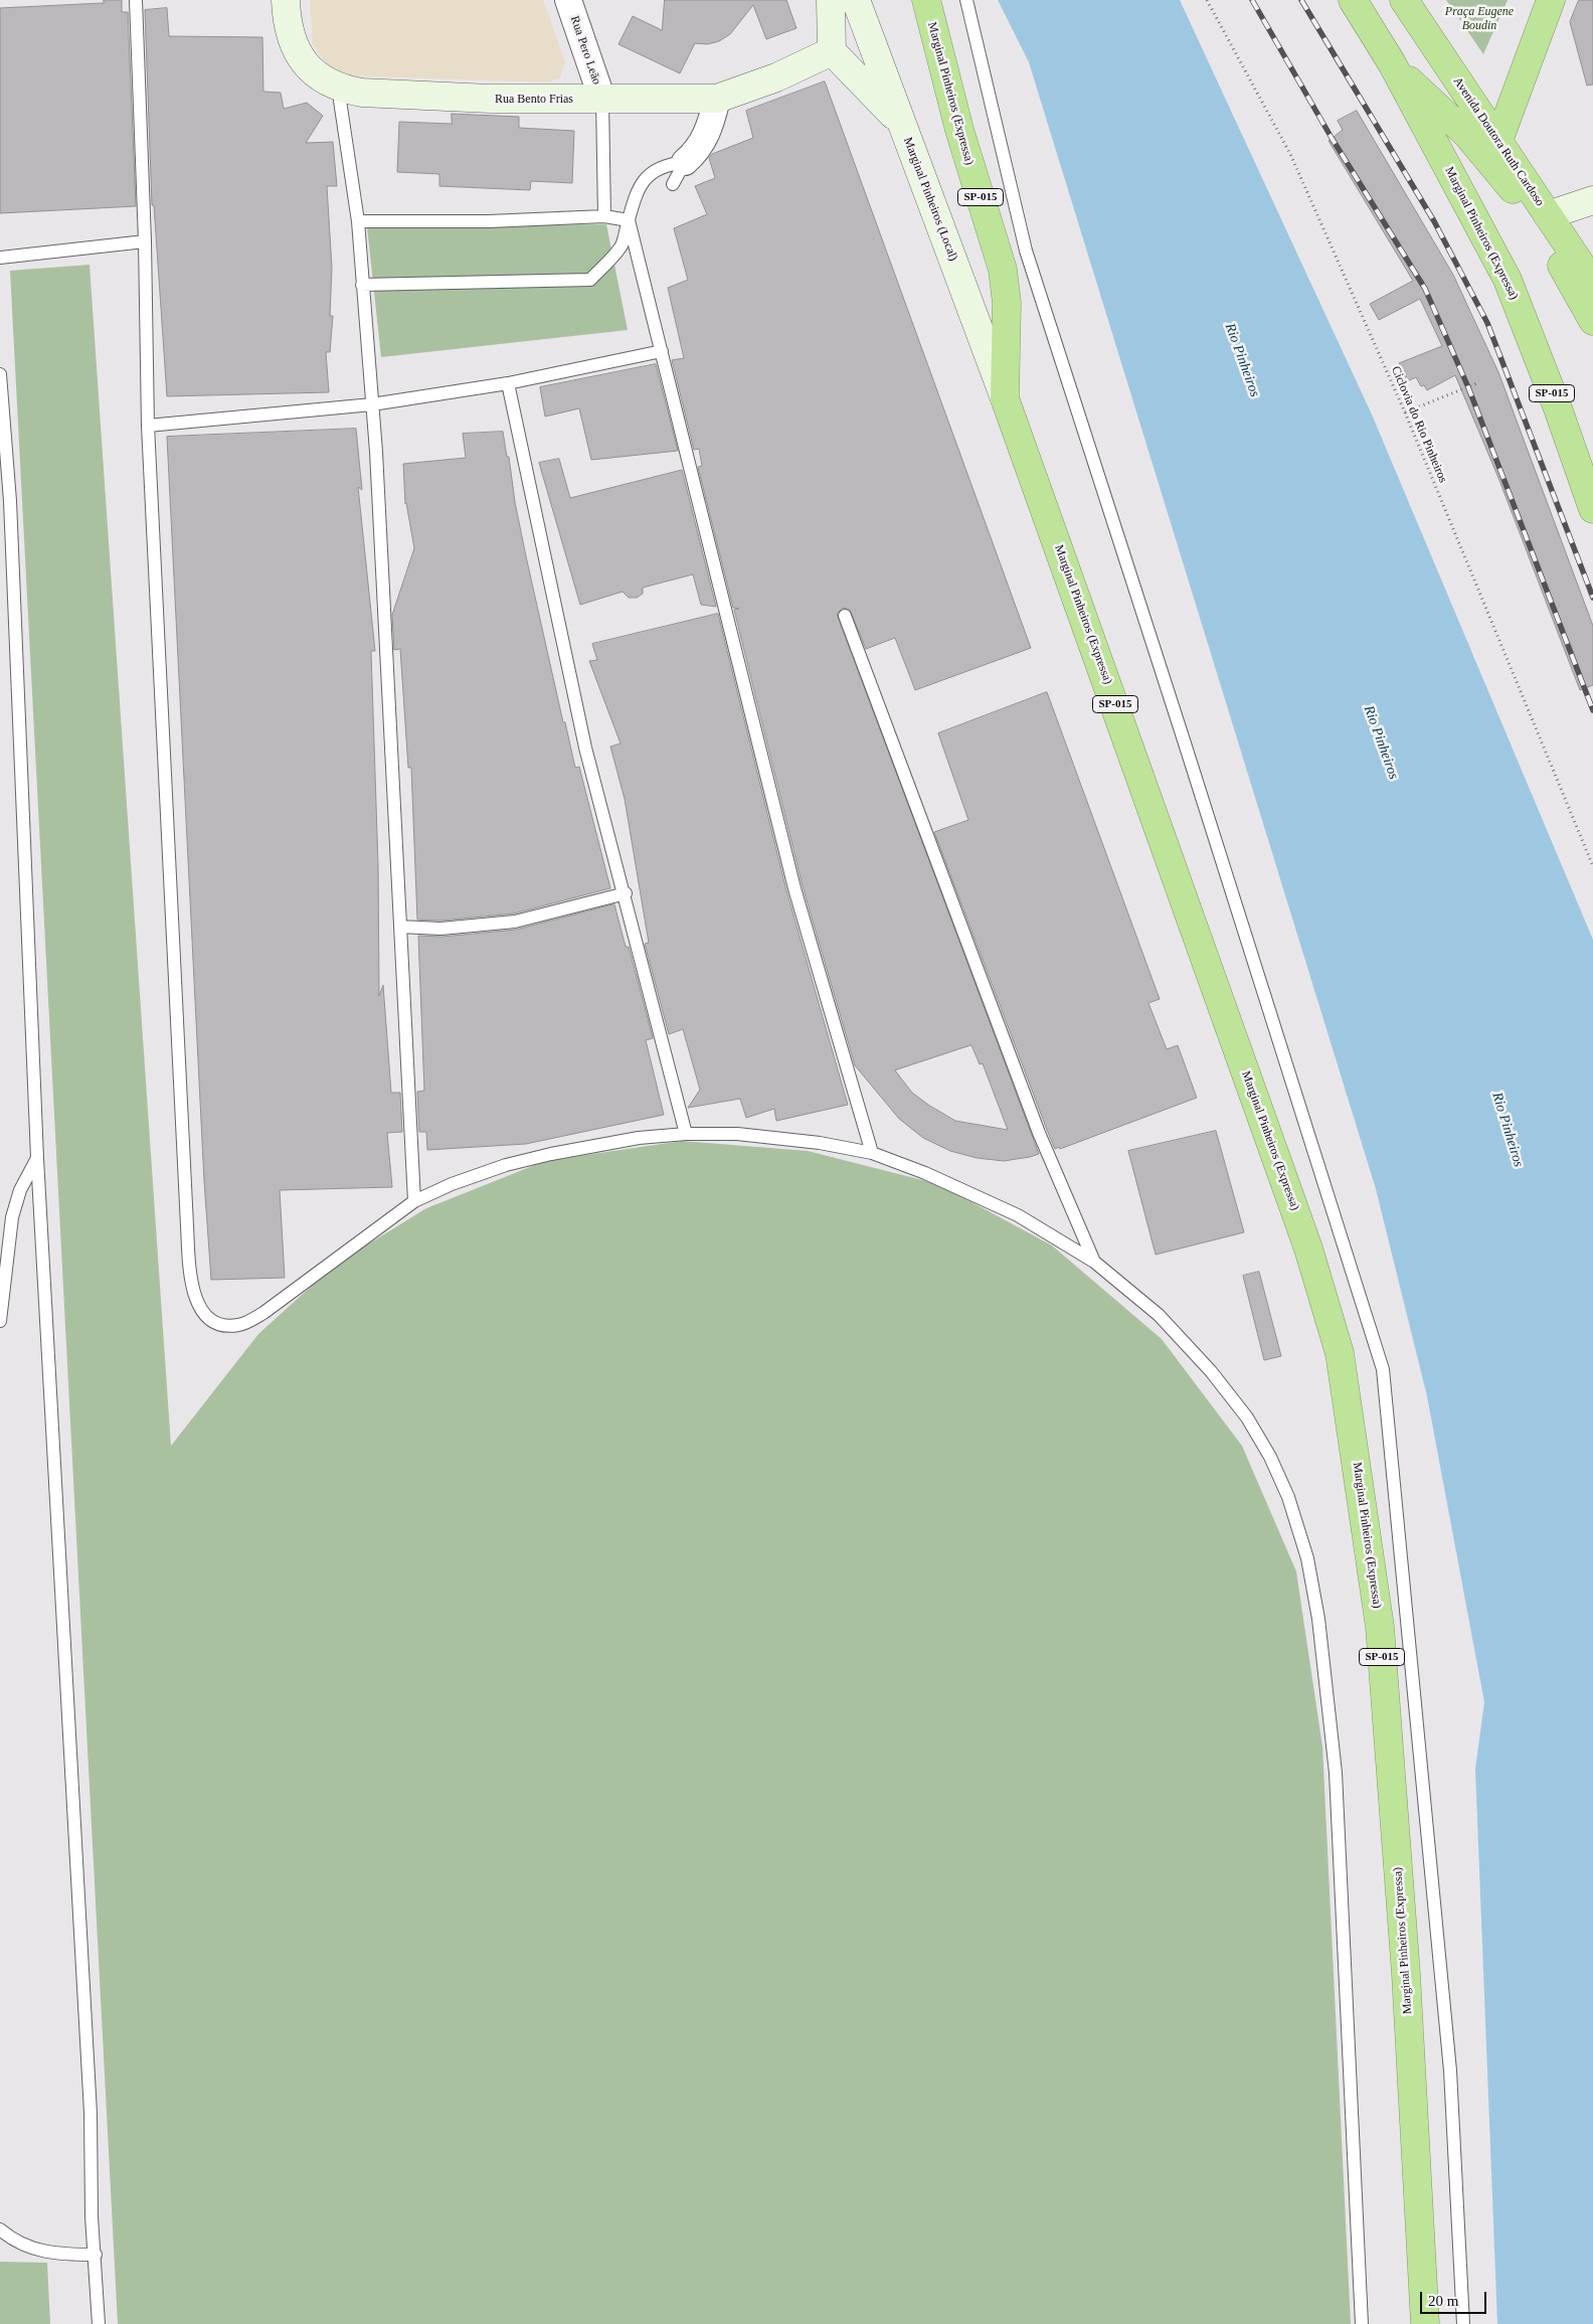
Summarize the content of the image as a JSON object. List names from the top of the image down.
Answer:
{
  "streets": {
    "highway": ["Marginal Pinheiros (Expressa)", "Avenida Doutora Ruth Cardoso", "SP-015"],
    "main road": ["Rua Bento Frias", "Marginal Pinheiros (Local)"],
    "street": ["Rua Pero Leão"],
    "path": ["Ciclovia do Rio Pinheiros"]
  },
  "crossings": [
    ["Rua Pero Leão", "Rua Bento Frias"],
    ["Marginal Pinheiros (Expressa)", "Marginal Pinheiros (Local)"]
  ],
  "water": ["Rio Pinheiros"],
  "parks": ["Praça Eugene Boudin"],
  "scale_bar": "20 m"
}
